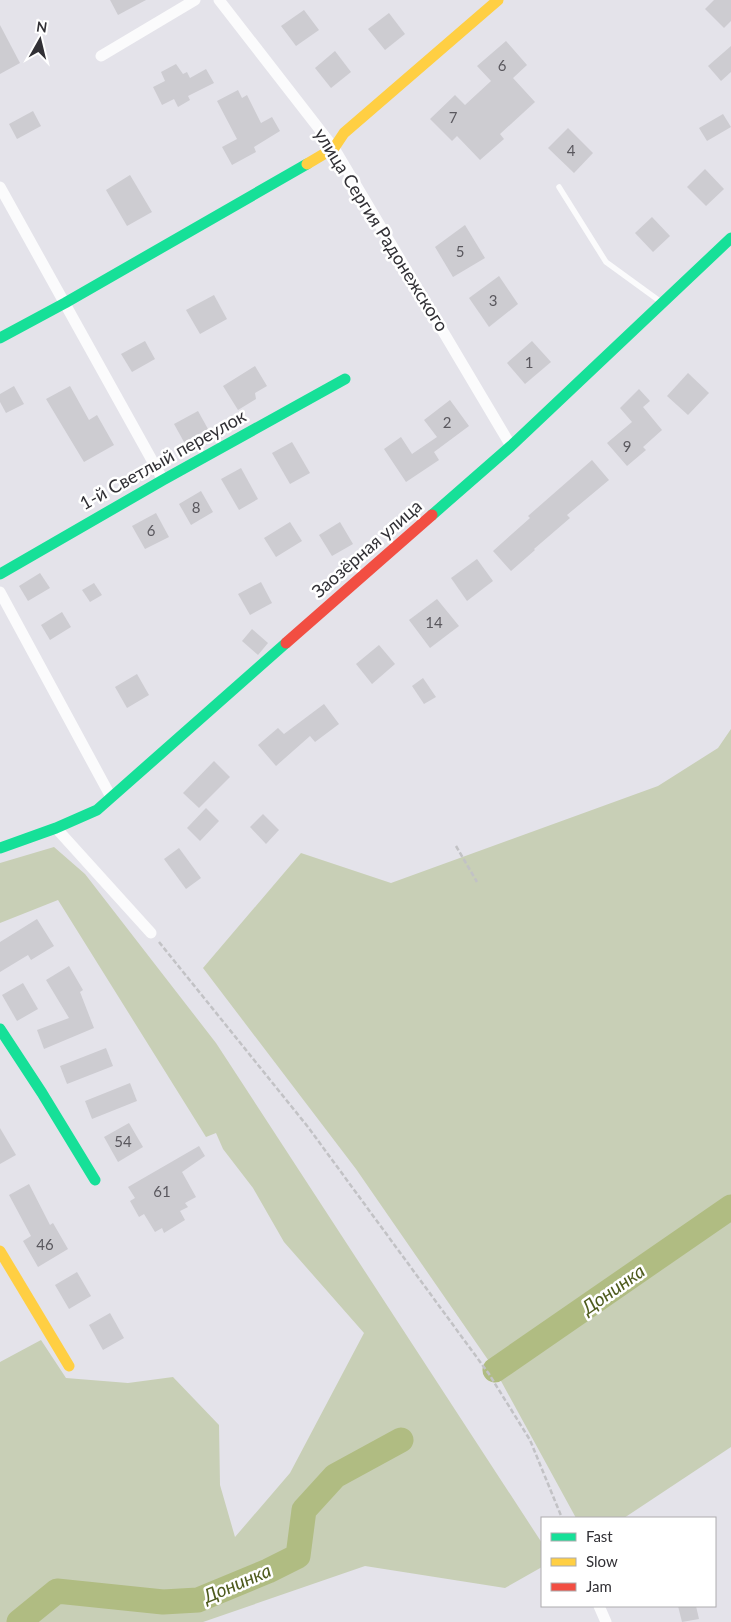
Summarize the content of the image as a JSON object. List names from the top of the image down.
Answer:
{
  "streets": {
    "street": ["улица Сергия Радонежского", "1-й Светлый переулок", "Заозёрная улица"]
  },
  "crossings": [
    ["улица Сергия Радонежского", "Заозёрная улица"]
  ],
  "water": ["Донинка"],
  "house_numbers": [
    "6",
    "7",
    "4",
    "5",
    "3",
    "1",
    "2",
    "9",
    "8",
    "6",
    "14",
    "54",
    "61",
    "46"
  ],
  "legend": ["Fast", "Slow", "Jam"],
  "north": "top"
}
